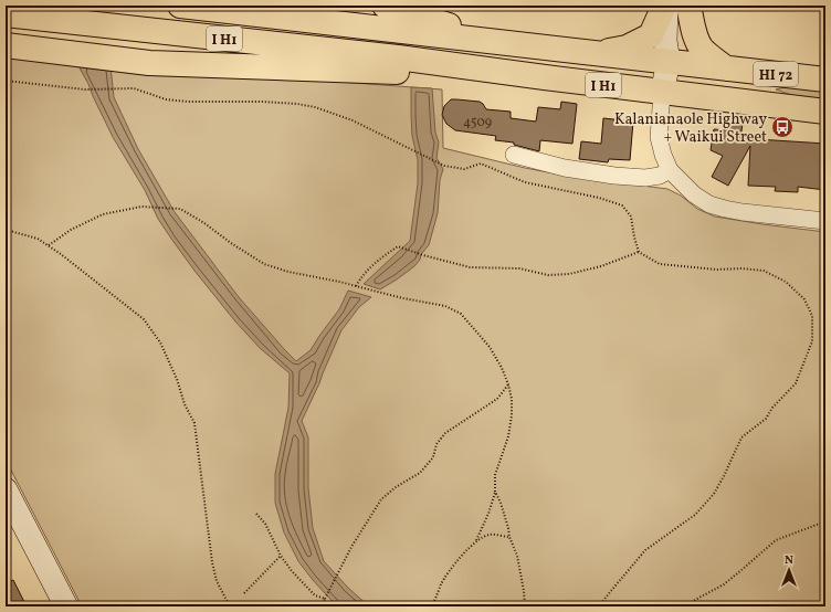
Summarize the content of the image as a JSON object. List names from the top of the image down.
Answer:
{
  "streets": {
    "highway": ["I H1", "HI 72"]
  },
  "crossings": [
    ["I H1", "HI 72"]
  ],
  "places": {
    "bus stop": ["Kalanianaole Highway + Waikui Street"]
  },
  "house_numbers": ["4509"],
  "north": "top"
}
